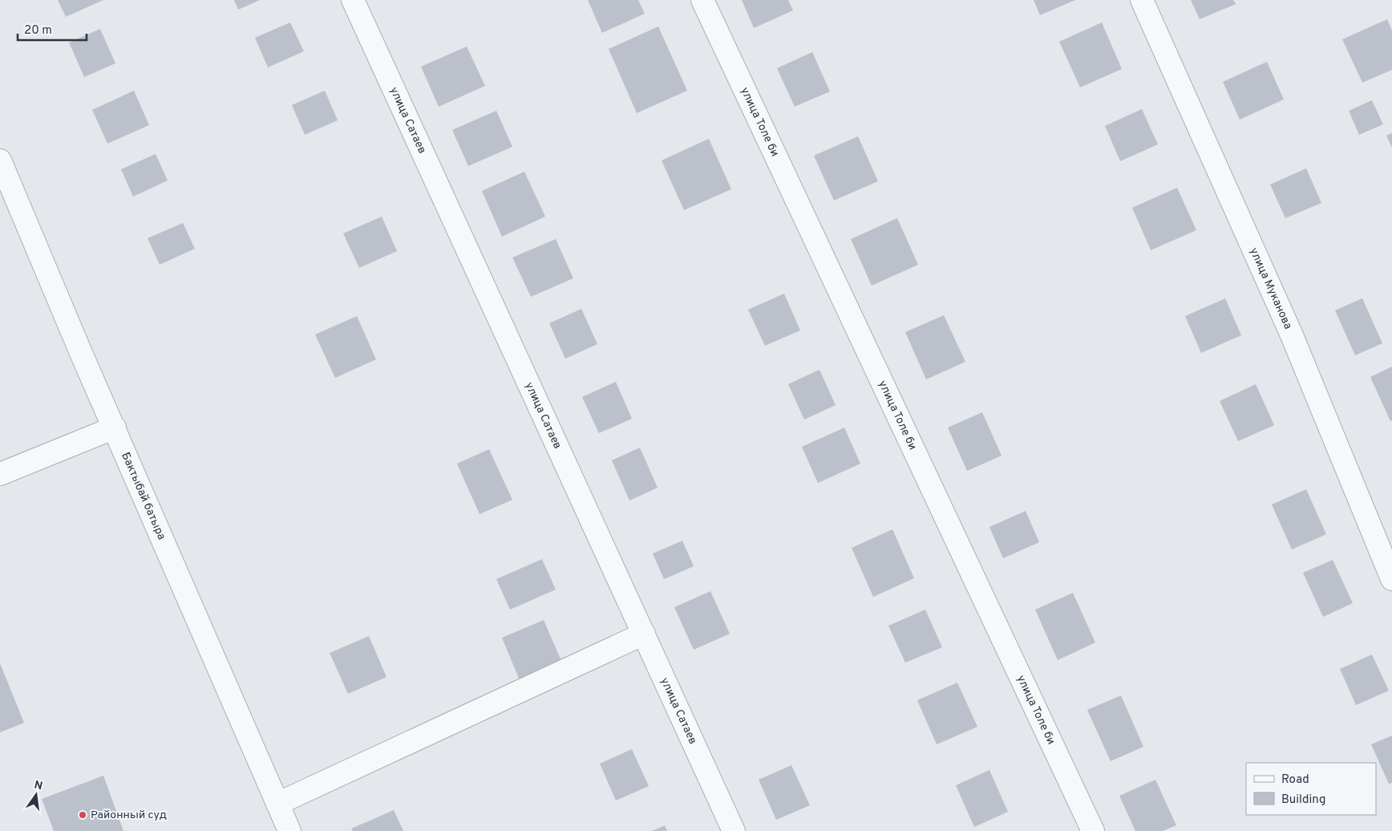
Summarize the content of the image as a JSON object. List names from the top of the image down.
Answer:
{
  "streets": {
    "street": [
      "улица Сатаев",
      "улица Толе би",
      "улица Муканова",
      "Бактыбай батыра"
    ]
  },
  "places": ["Районный суд"],
  "legend": ["Road", "Building"],
  "scale_bar": "20 m",
  "north": "top"
}
